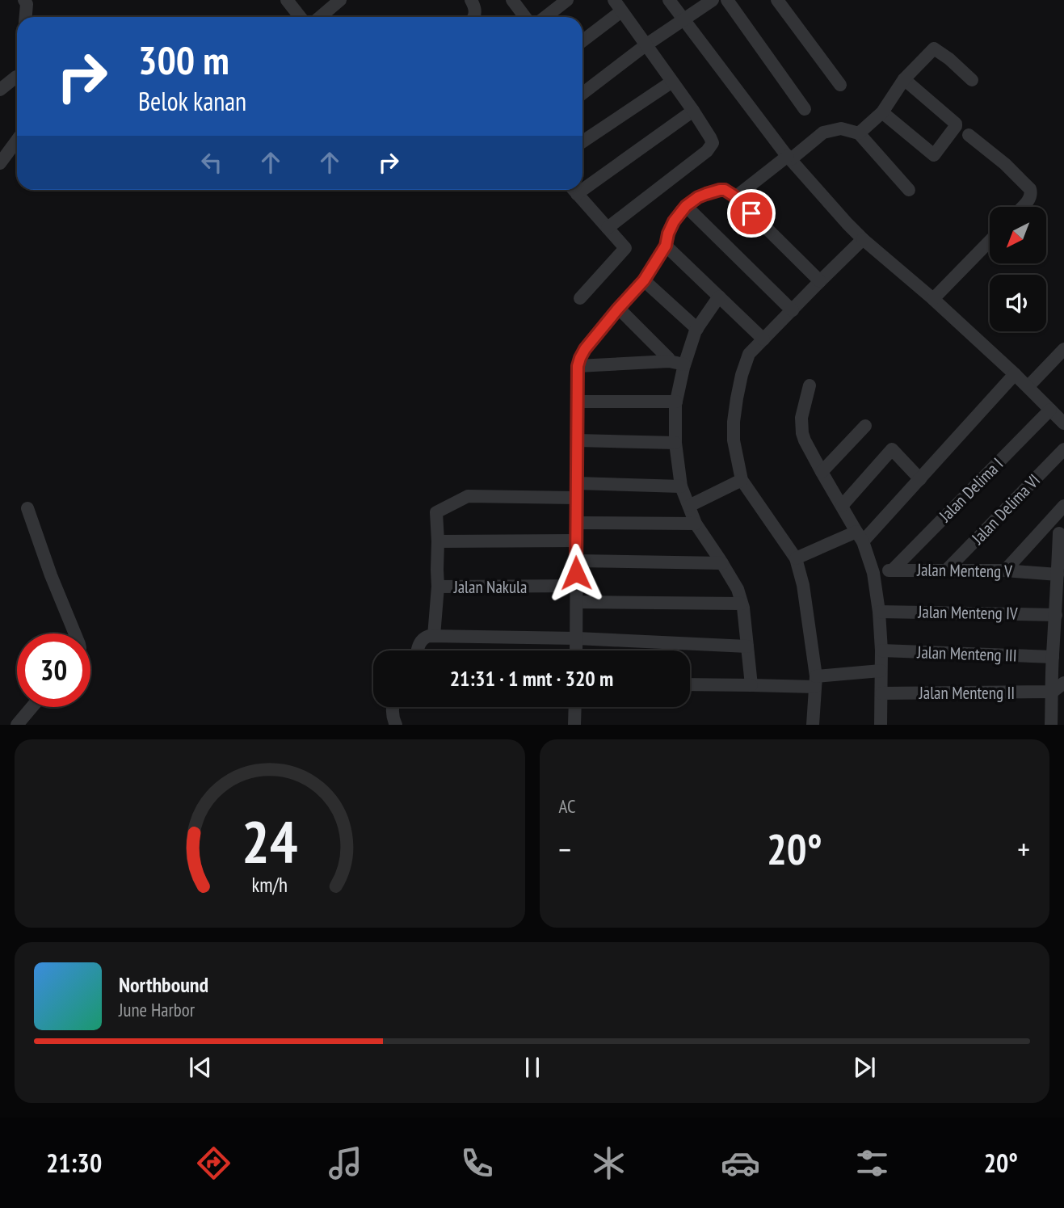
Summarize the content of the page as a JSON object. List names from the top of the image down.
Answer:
{
  "streets": {
    "street": [
      "Jalan Delima I",
      "Jalan Delima VI",
      "Jalan Menteng V",
      "Jalan Nakula",
      "Jalan Menteng IV",
      "Jalan Menteng III",
      "Jalan Menteng II"
    ]
  },
  "crossings": [
    ["Jalan Delima I", "Jalan Menteng V"],
    ["Jalan Delima VI", "Jalan Menteng V"]
  ],
  "north": "bottom left",
  "page": {
    "turn": ["300 m", "Belok kanan"],
    "limit": "30",
    "trip": "21:31 · 1 mnt · 320 m",
    "tile": "AC",
    "heat": ["−", "20°", "+"],
    "song": ["Northbound", "June Harbor"],
    "tabs": ["21:30", "20°"],
    "gauge": ["24", "km/h"]
  }
}
